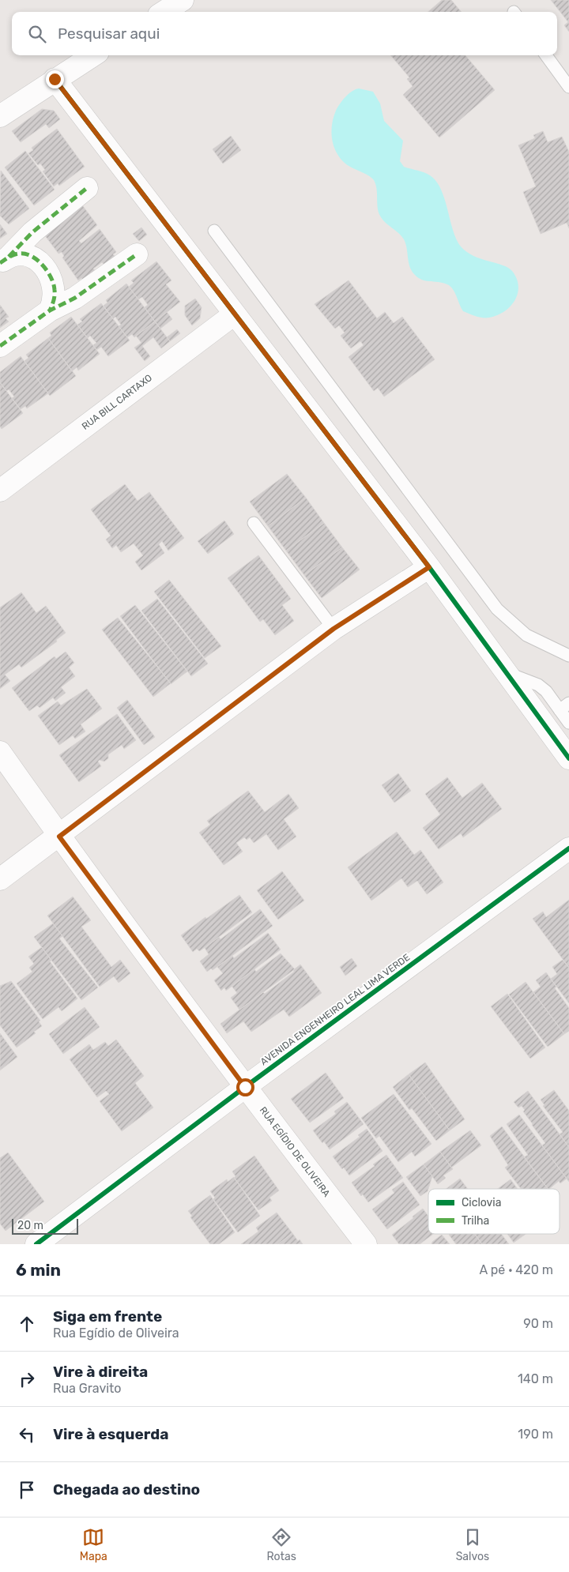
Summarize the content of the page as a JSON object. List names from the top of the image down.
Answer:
{
  "streets": {
    "street": ["RUA BILL CARTAXO", "AVENIDA ENGENHEIRO LEAL LIMA VERDE", "RUA EGÍDIO DE OLIVEIRA"]
  },
  "crossings": [
    ["AVENIDA ENGENHEIRO LEAL LIMA VERDE", "RUA EGÍDIO DE OLIVEIRA"]
  ],
  "legend": ["Ciclovia", "Trilha"],
  "scale_bar": "20 m",
  "page": {
    "search": "Pesquisar aqui",
    "scale": "20 m",
    "heading": ["6 min", "A pé · 420 m"],
    "list": [
      ["Siga em frente", "Rua Egídio de Oliveira", "90 m"],
      ["Vire à direita", "Rua Gravito", "140 m"],
      ["Vire à esquerda", "190 m"],
      "Chegada ao destino"
    ],
    "nav": ["Mapa", "Rotas", "Salvos"]
  }
}
